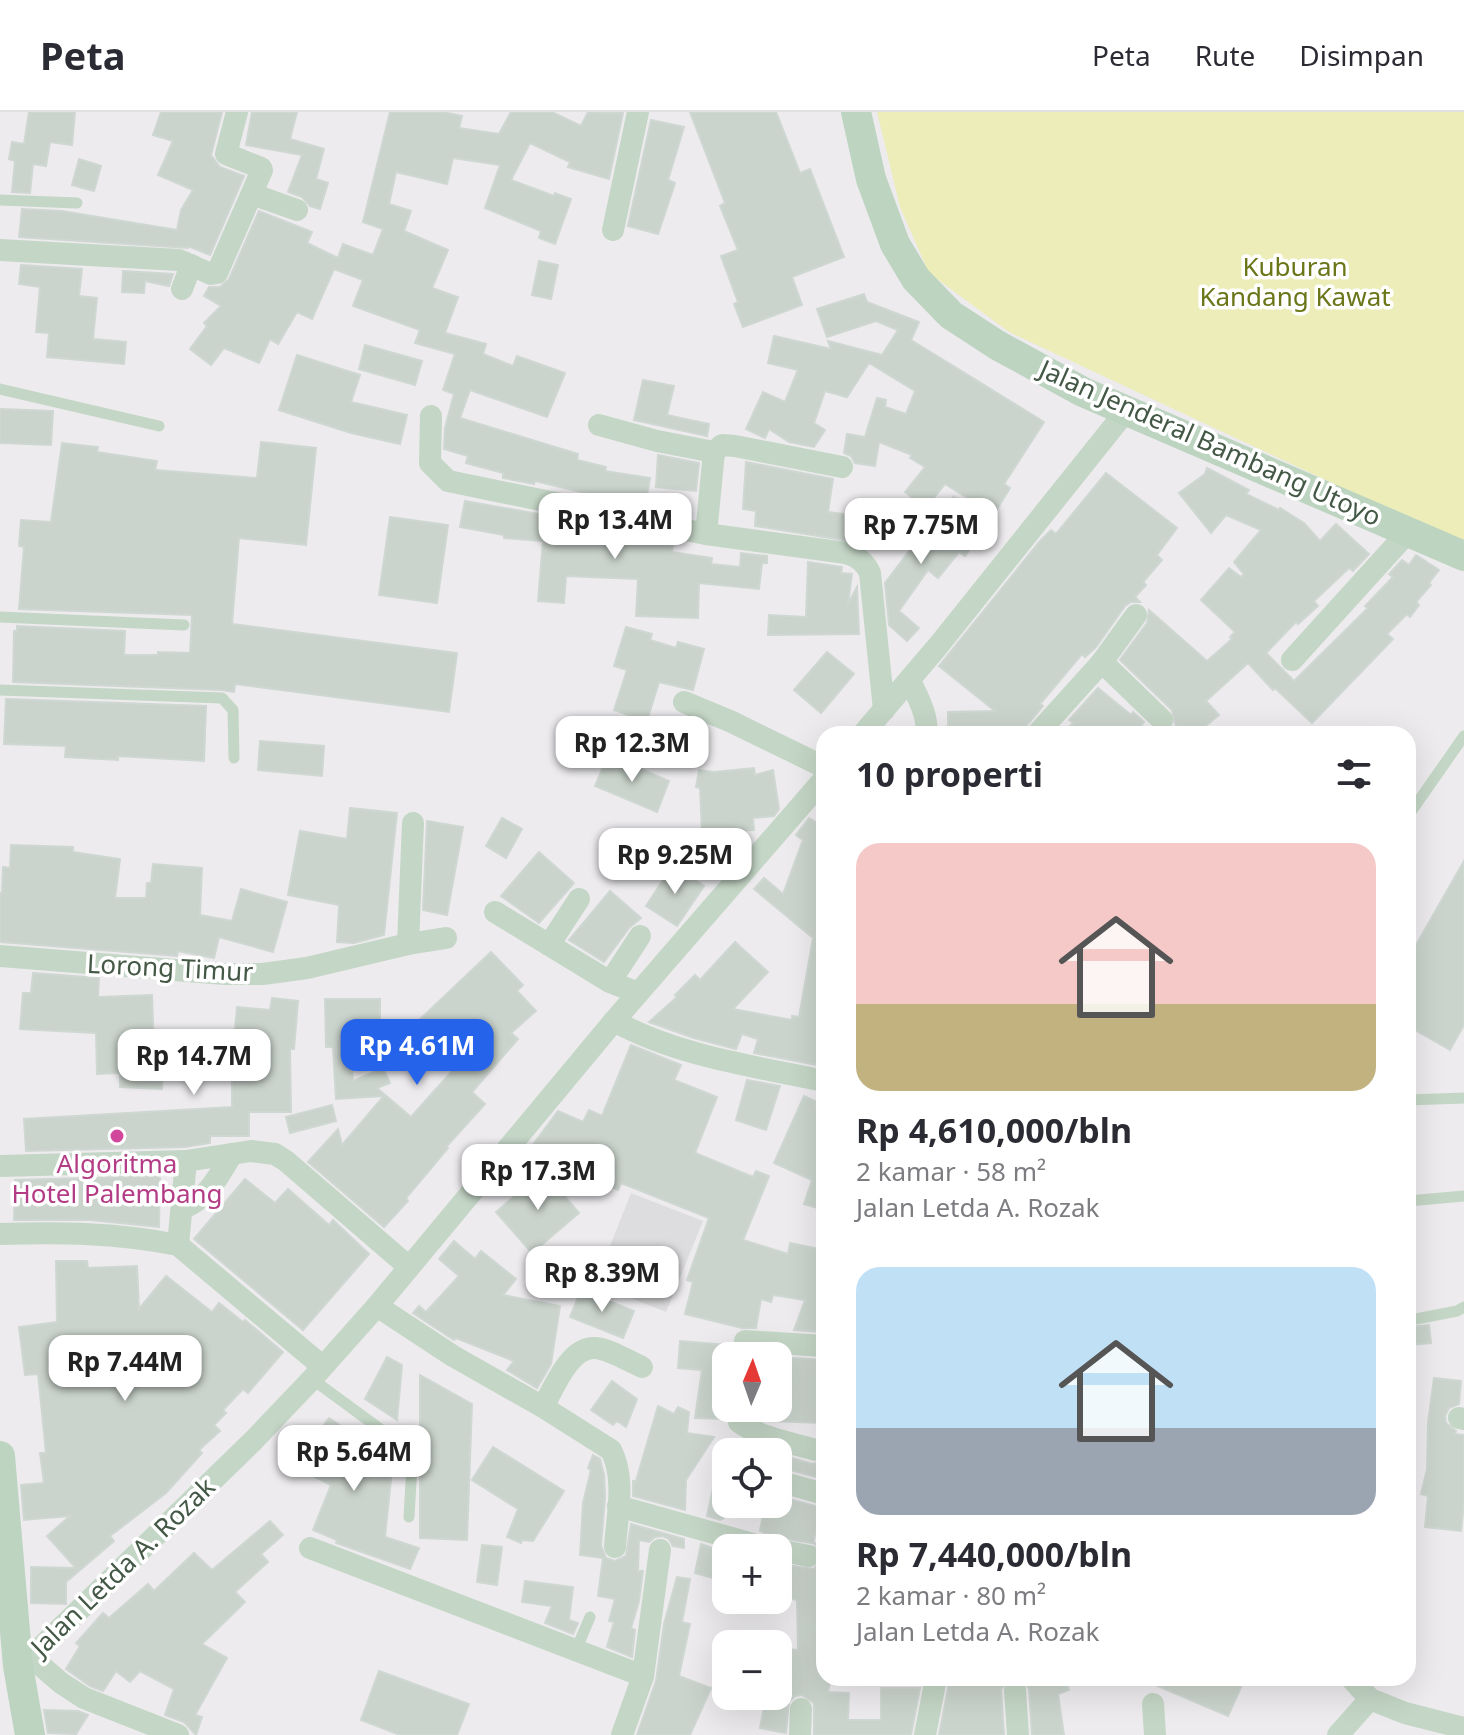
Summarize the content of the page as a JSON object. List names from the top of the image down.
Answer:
{
  "streets": {
    "street": ["Jalan Jenderal Bambang Utoyo", "Lorong Timur", "Jalan Letda A. Rozak"]
  },
  "parks": ["Kuburan Kandang Kawat"],
  "places": ["Algoritma Hotel Palembang"],
  "north": "top",
  "page": {
    "header": "Peta",
    "nav": ["Peta", "Rute", "Disimpan"],
    "price": [
      "Rp 13.4M",
      "Rp 7.75M",
      "Rp 12.3M",
      "Rp 9.25M",
      "Rp 4.61M",
      "Rp 14.7M",
      "Rp 17.3M",
      "Rp 8.39M",
      "Rp 7.44M",
      "Rp 5.64M"
    ],
    "heading": "10 properti",
    "list": [
      {
        "name": "Rp 4,610,000/bln",
        "note": "2 kamar · 58 m² · Jalan Letda A. Rozak"
      },
      {
        "name": "Rp 7,440,000/bln",
        "note": "2 kamar · 80 m² · Jalan Letda A. Rozak"
      }
    ],
    "map_buttons": ["+", "−"]
  }
}
